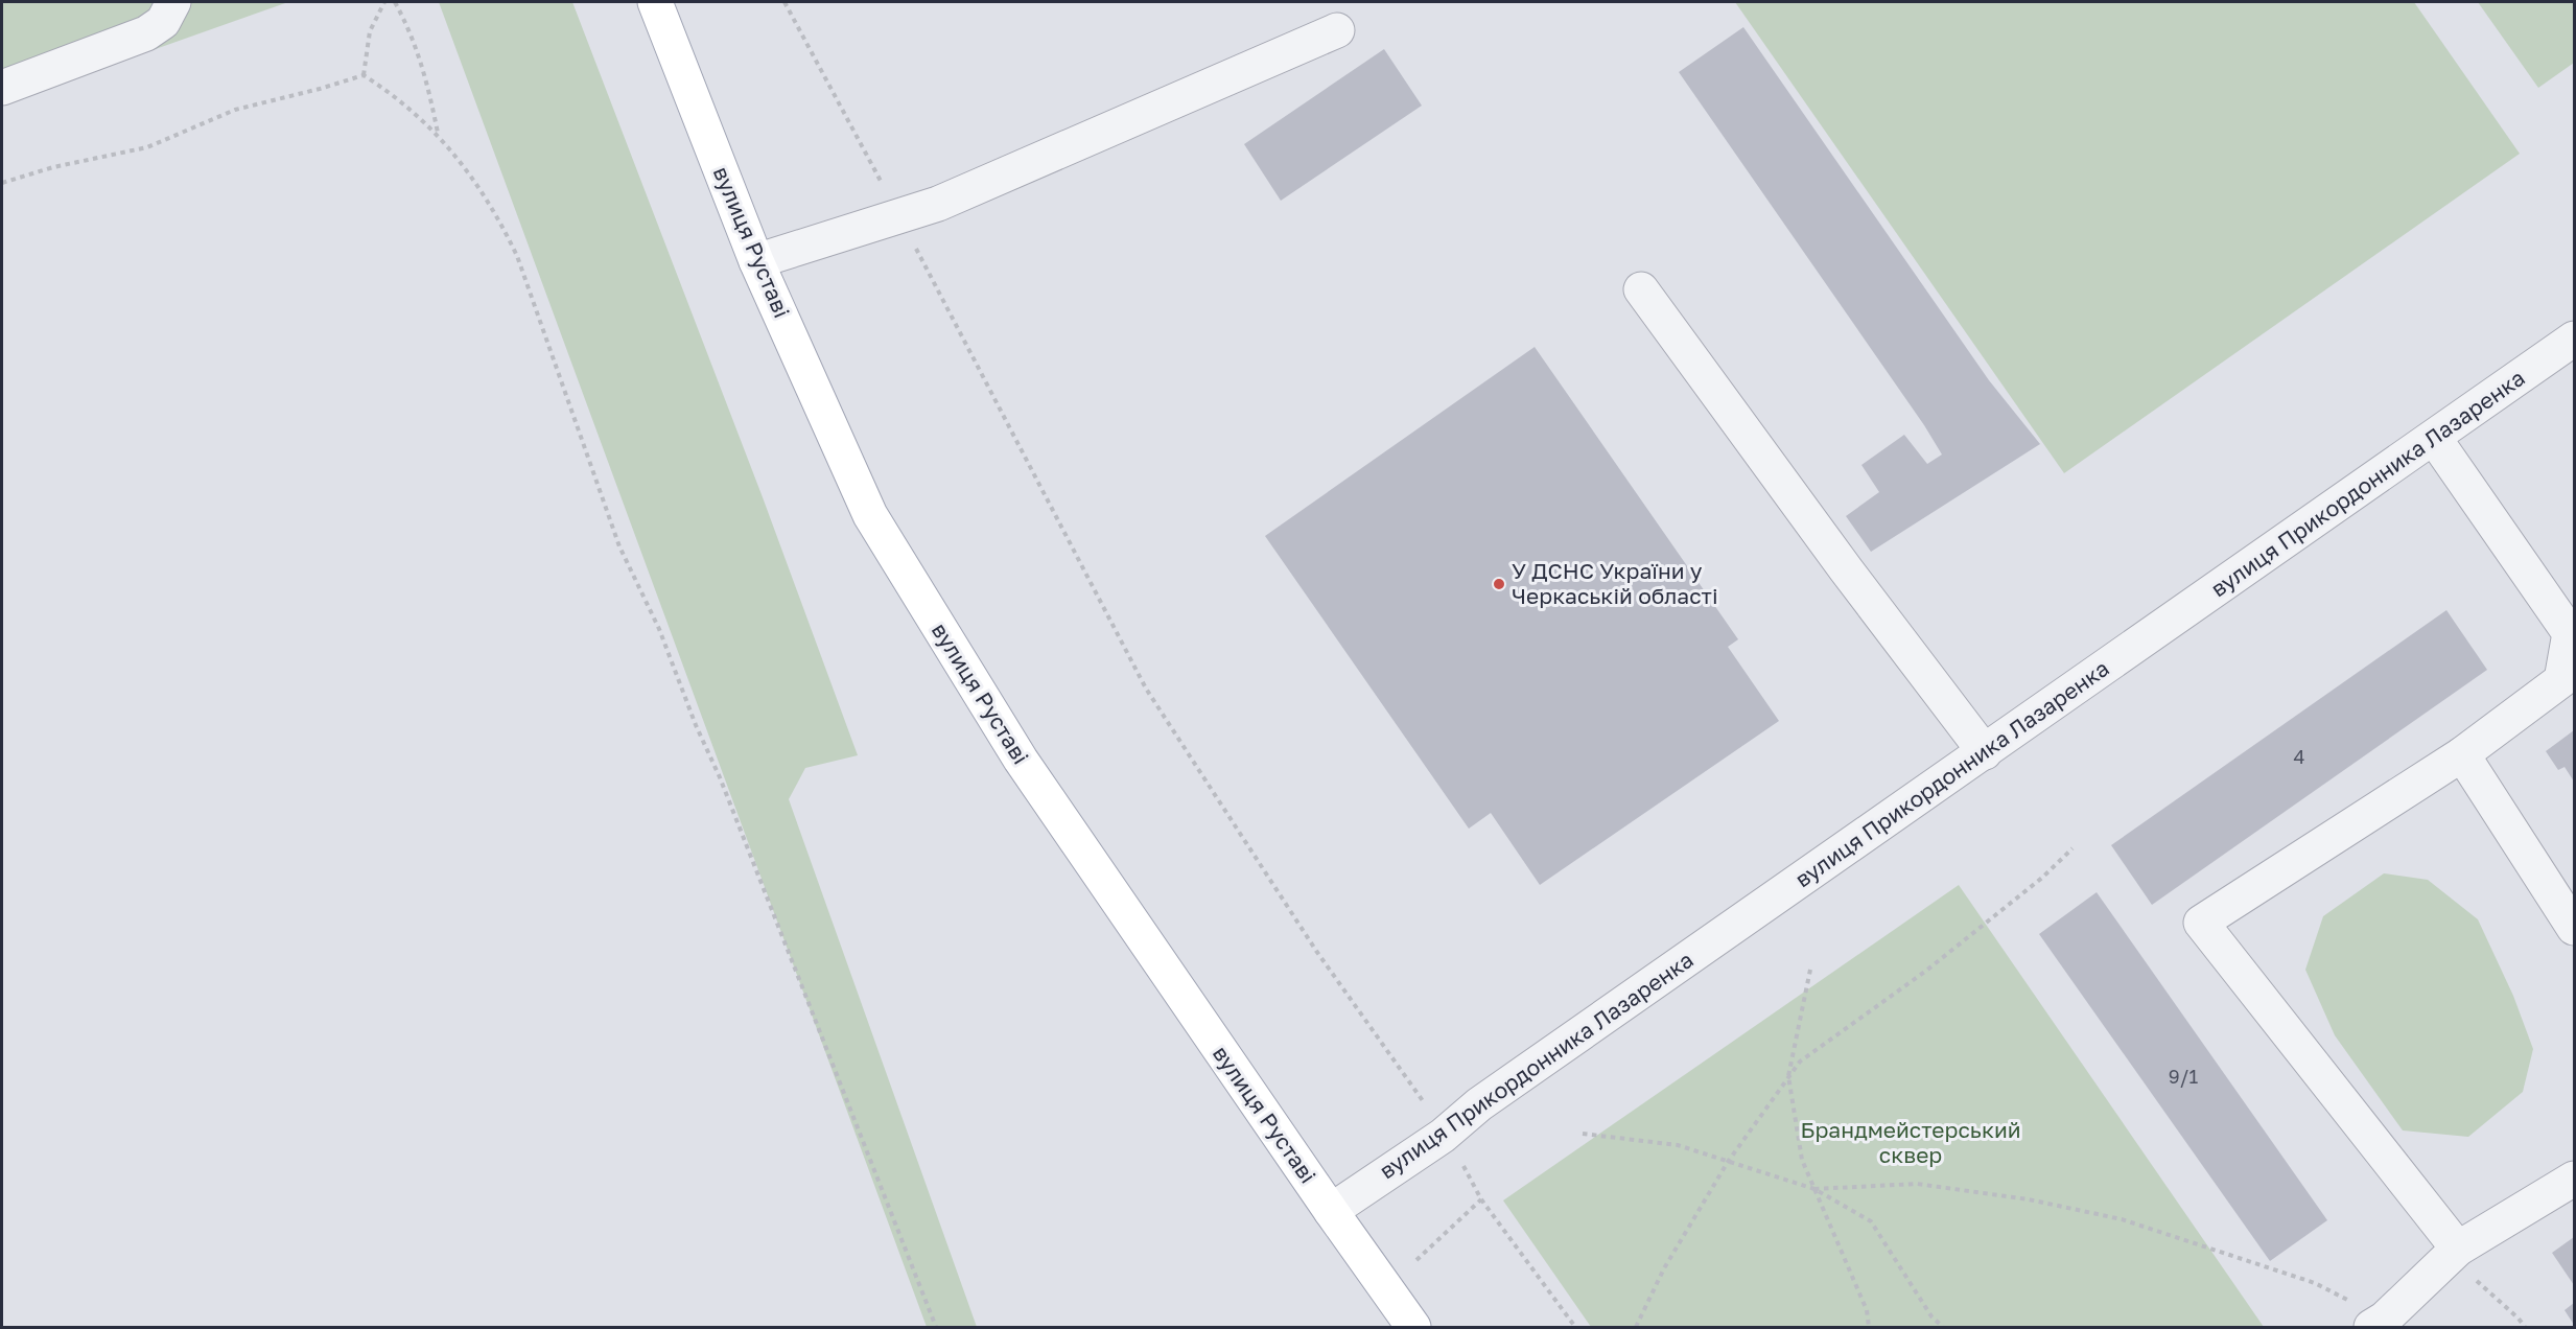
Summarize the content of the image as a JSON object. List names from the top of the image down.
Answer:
{
  "streets": {
    "main road": ["вулиця Руставі"],
    "street": ["вулиця Прикордонника Лазаренка"]
  },
  "crossings": [
    ["вулиця Руставі", "вулиця Прикордонника Лазаренка"]
  ],
  "parks": ["Брандмейстерський сквер"],
  "places": ["У ДСНС України у Черкаській області"],
  "house_numbers": ["4", "9/1"]
}
